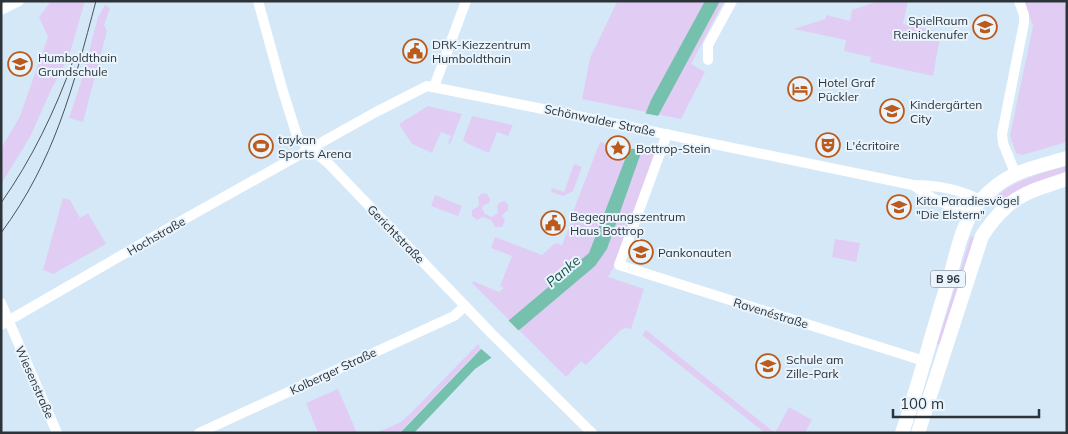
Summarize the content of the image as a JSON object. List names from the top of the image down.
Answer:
{
  "streets": {
    "main road": ["B 96"],
    "street": [
      "Schönwalder Straße",
      "Gerichtstraße",
      "Hochstraße",
      "Ravenéstraße",
      "Kolberger Straße",
      "Wiesenstraße"
    ]
  },
  "crossings": [
    ["Schönwalder Straße", "Hochstraße"],
    ["Schönwalder Straße", "B 96"],
    ["Schönwalder Straße", "Ravenéstraße"],
    ["Gerichtstraße", "Hochstraße"],
    ["Gerichtstraße", "Kolberger Straße"],
    ["Hochstraße", "Wiesenstraße"],
    ["B 96", "Ravenéstraße"]
  ],
  "water": ["Panke"],
  "places": {
    "school or university": [
      "SpielRaum Reinickenufer",
      "Humboldthain Grundschule",
      "Kindergärten City",
      "Kita Paradiesvögel \"Die Elstern\"",
      "Pankonauten",
      "Schule am Zille-Park"
    ],
    "public building": ["DRK-Kiezzentrum Humboldthain", "Begegnungszentrum Haus Bottrop"],
    "hotel": ["Hotel Graf Pückler"],
    "theatre": ["L'écritoire"],
    "sports": ["taykan Sports Arena"],
    "place": ["Bottrop-Stein"]
  },
  "scale_bar": "100 m"
}
